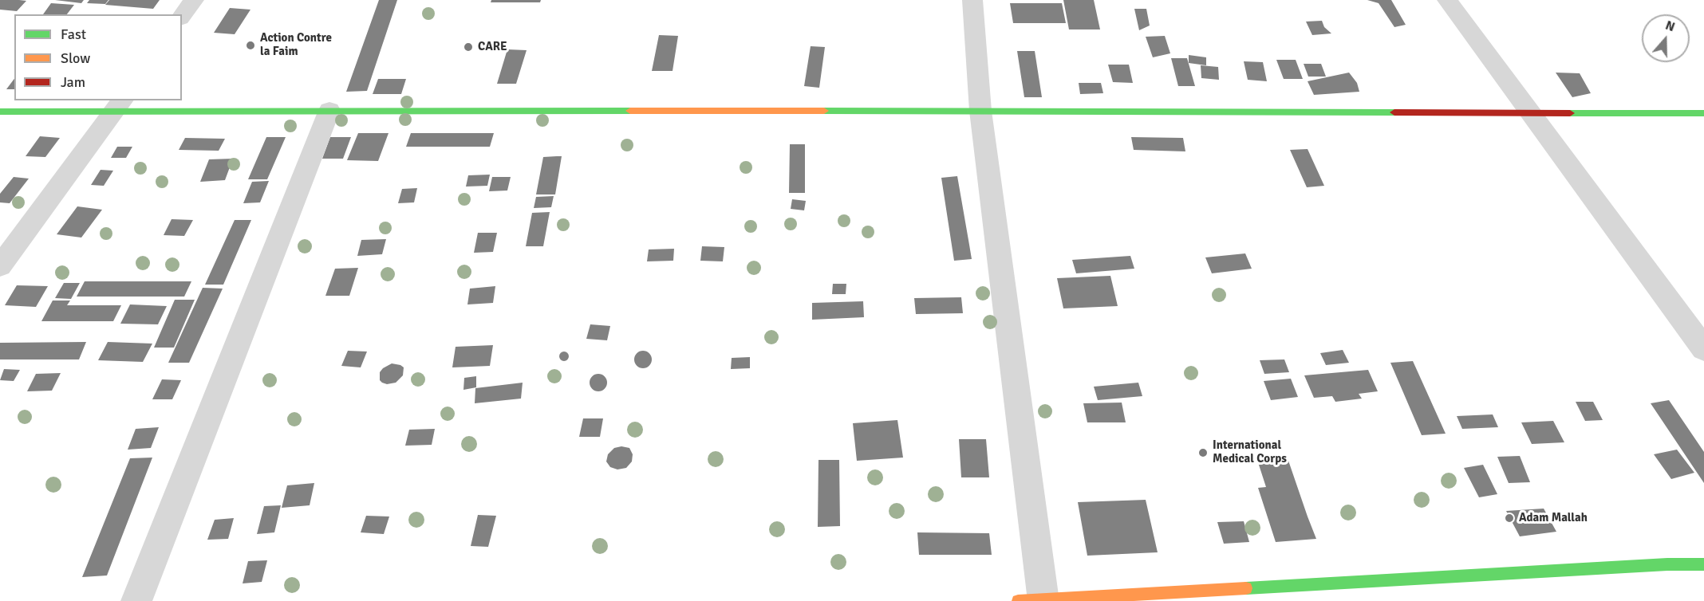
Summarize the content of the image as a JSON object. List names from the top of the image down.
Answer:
{
  "places": [
    "Action Contre la Faim",
    "CARE",
    "International Medical Corps",
    "Adam Mallah"
  ],
  "legend": ["Fast", "Slow", "Jam"],
  "north": "top"
}
